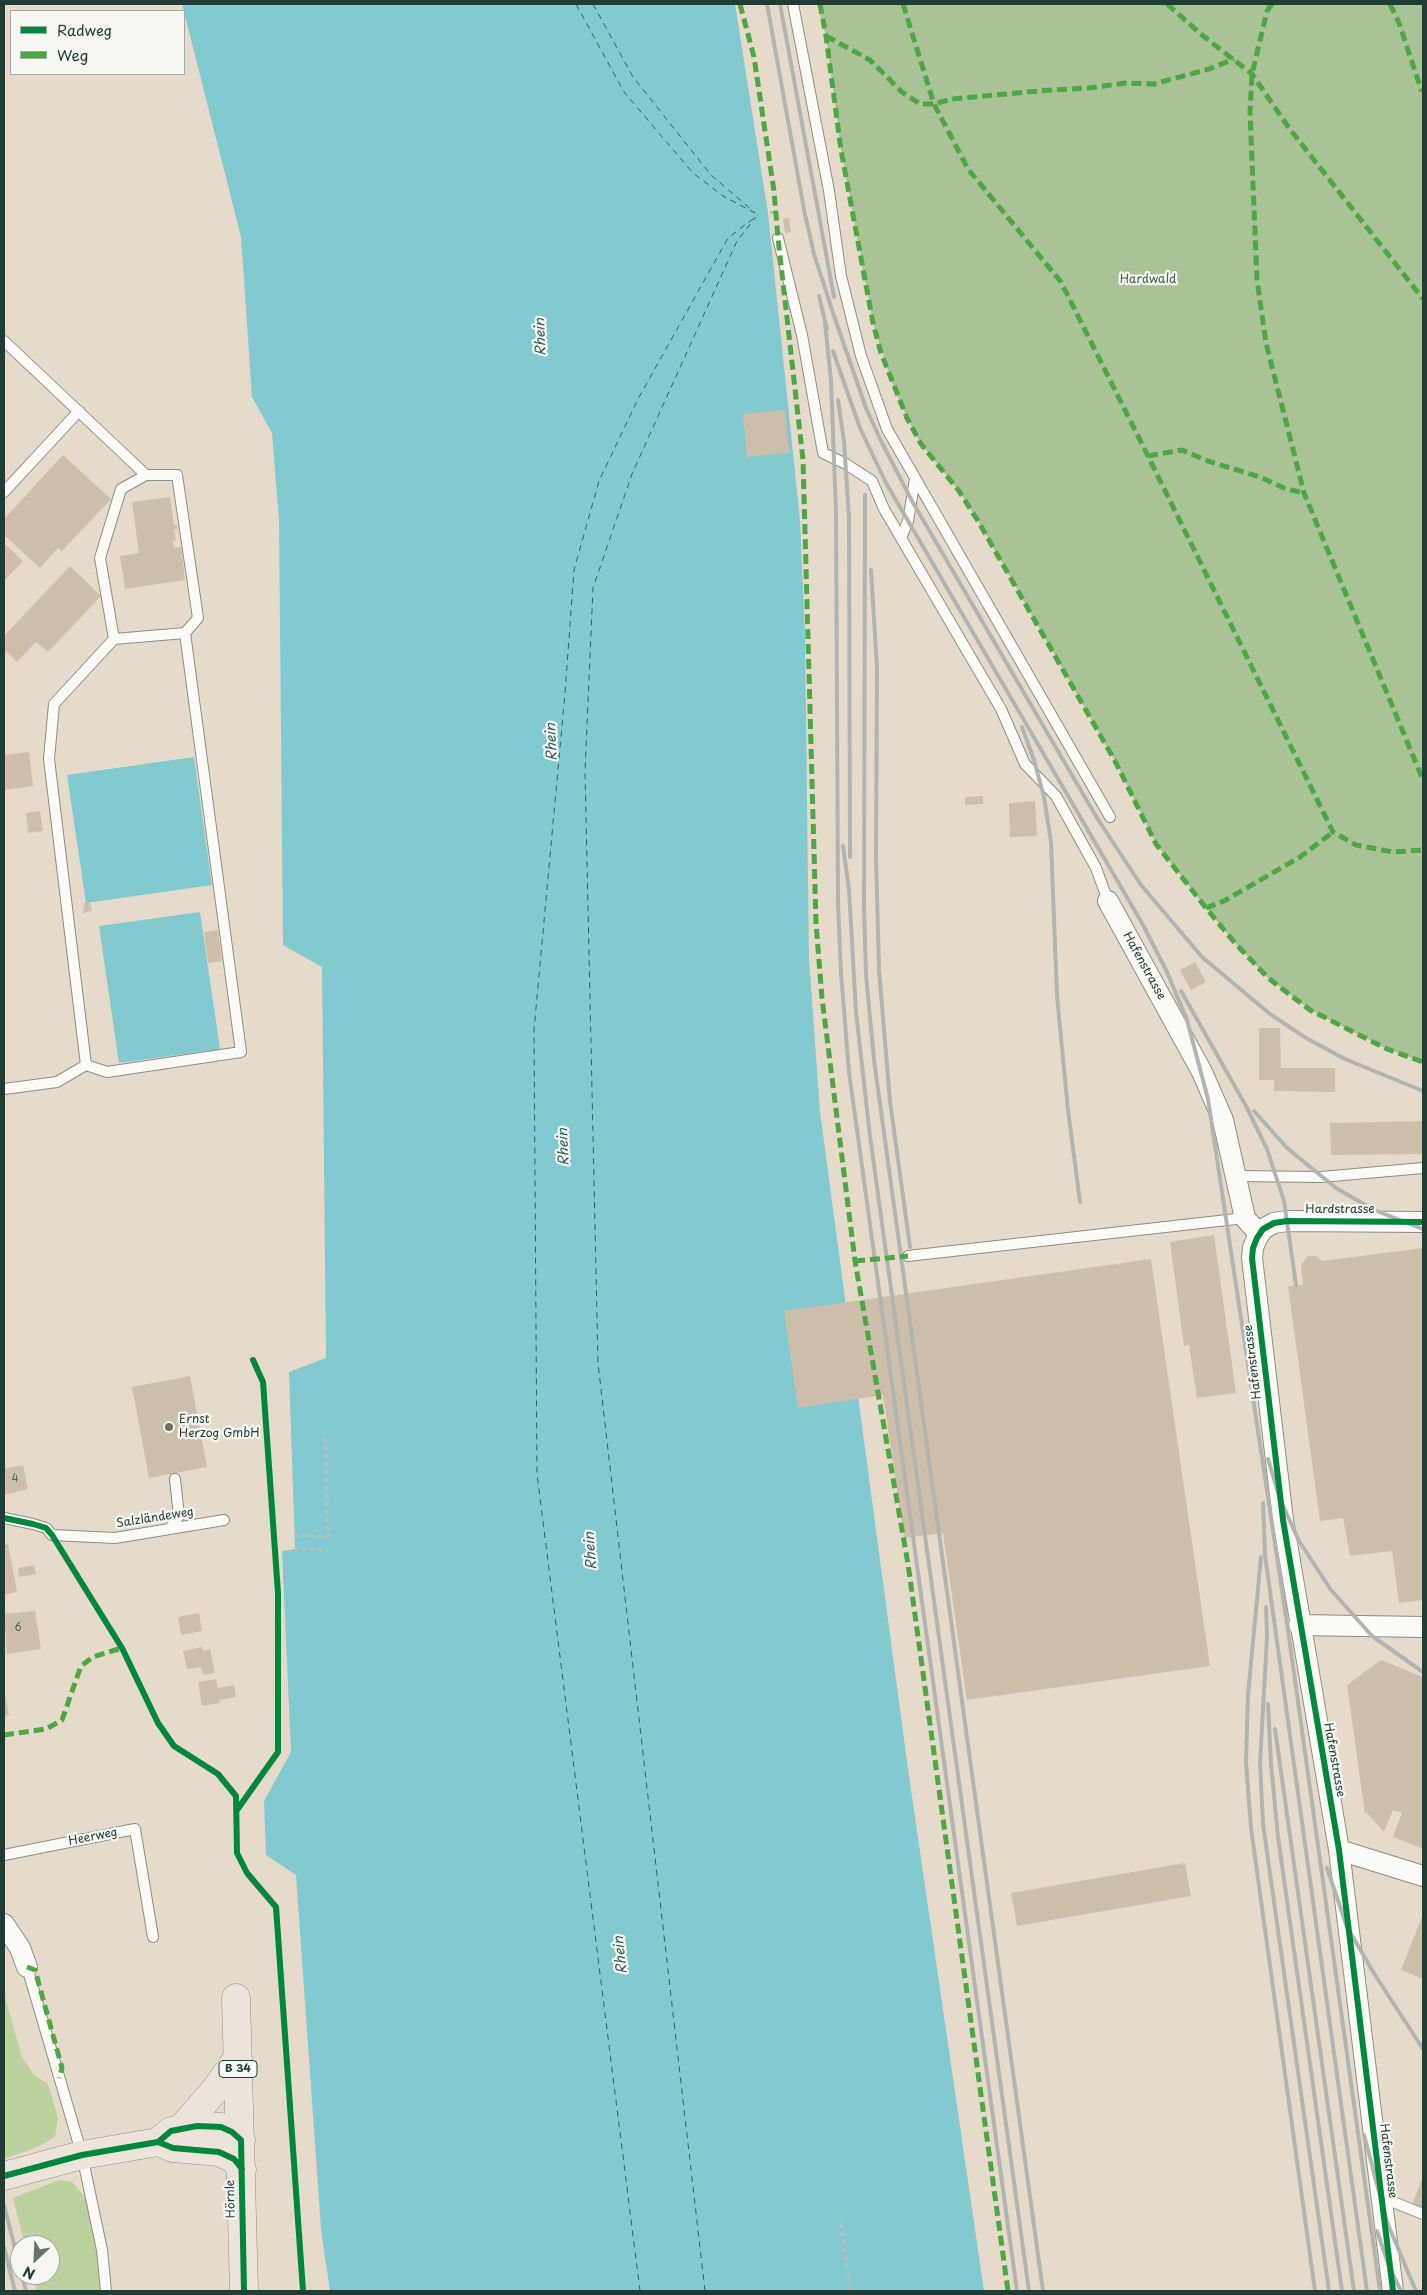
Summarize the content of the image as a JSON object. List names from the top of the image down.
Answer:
{
  "streets": {
    "main road": ["B 34", "Hörnle"],
    "street": ["Hafenstrasse", "Hardstrasse"],
    "lane": ["Salzländeweg", "Heerweg"]
  },
  "crossings": [
    ["Hafenstrasse", "Hardstrasse"],
    ["B 34", "Hörnle"]
  ],
  "water": ["Rhein"],
  "parks": ["Hardwald"],
  "places": ["Ernst Herzog GmbH"],
  "house_numbers": ["4", "6"],
  "legend": ["Radweg", "Weg"],
  "north": "bottom left"
}
